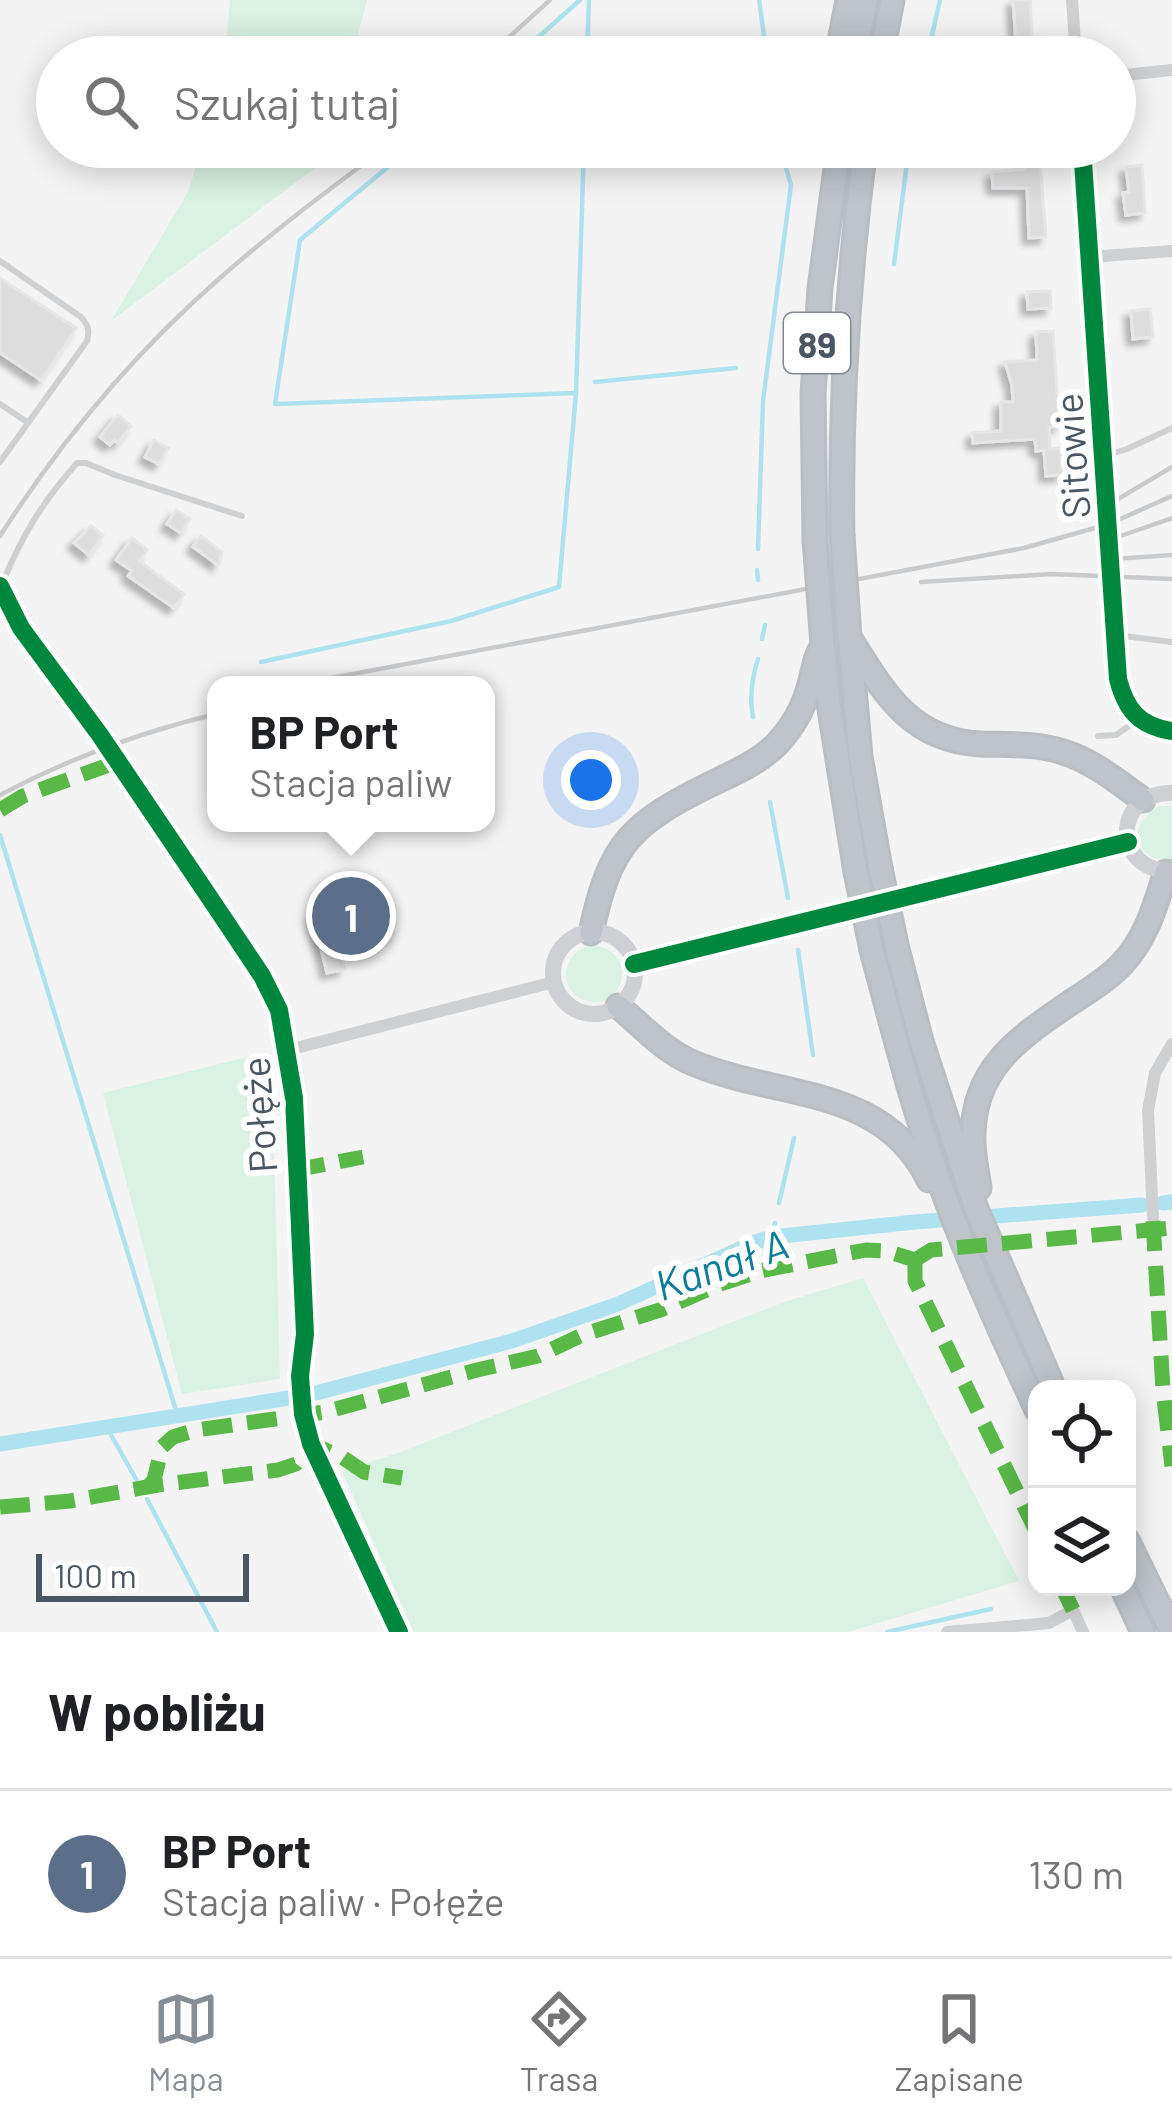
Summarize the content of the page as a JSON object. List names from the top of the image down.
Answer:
{
  "streets": {
    "highway": ["89"],
    "street": ["Sitowie", "Połęże"]
  },
  "water": ["Kanał A"],
  "scale_bar": "100 m",
  "page": {
    "search": "Szukaj tutaj",
    "popup": ["BP Port", "Stacja paliw"],
    "pins": "1",
    "scale": "100 m",
    "heading": "W pobliżu",
    "list": [
      {
        "mark": "1",
        "name": "BP Port",
        "note": "Stacja paliw · Połęże",
        "value": "130 m"
      }
    ],
    "nav": ["Mapa", "Trasa", "Zapisane"]
  }
}
